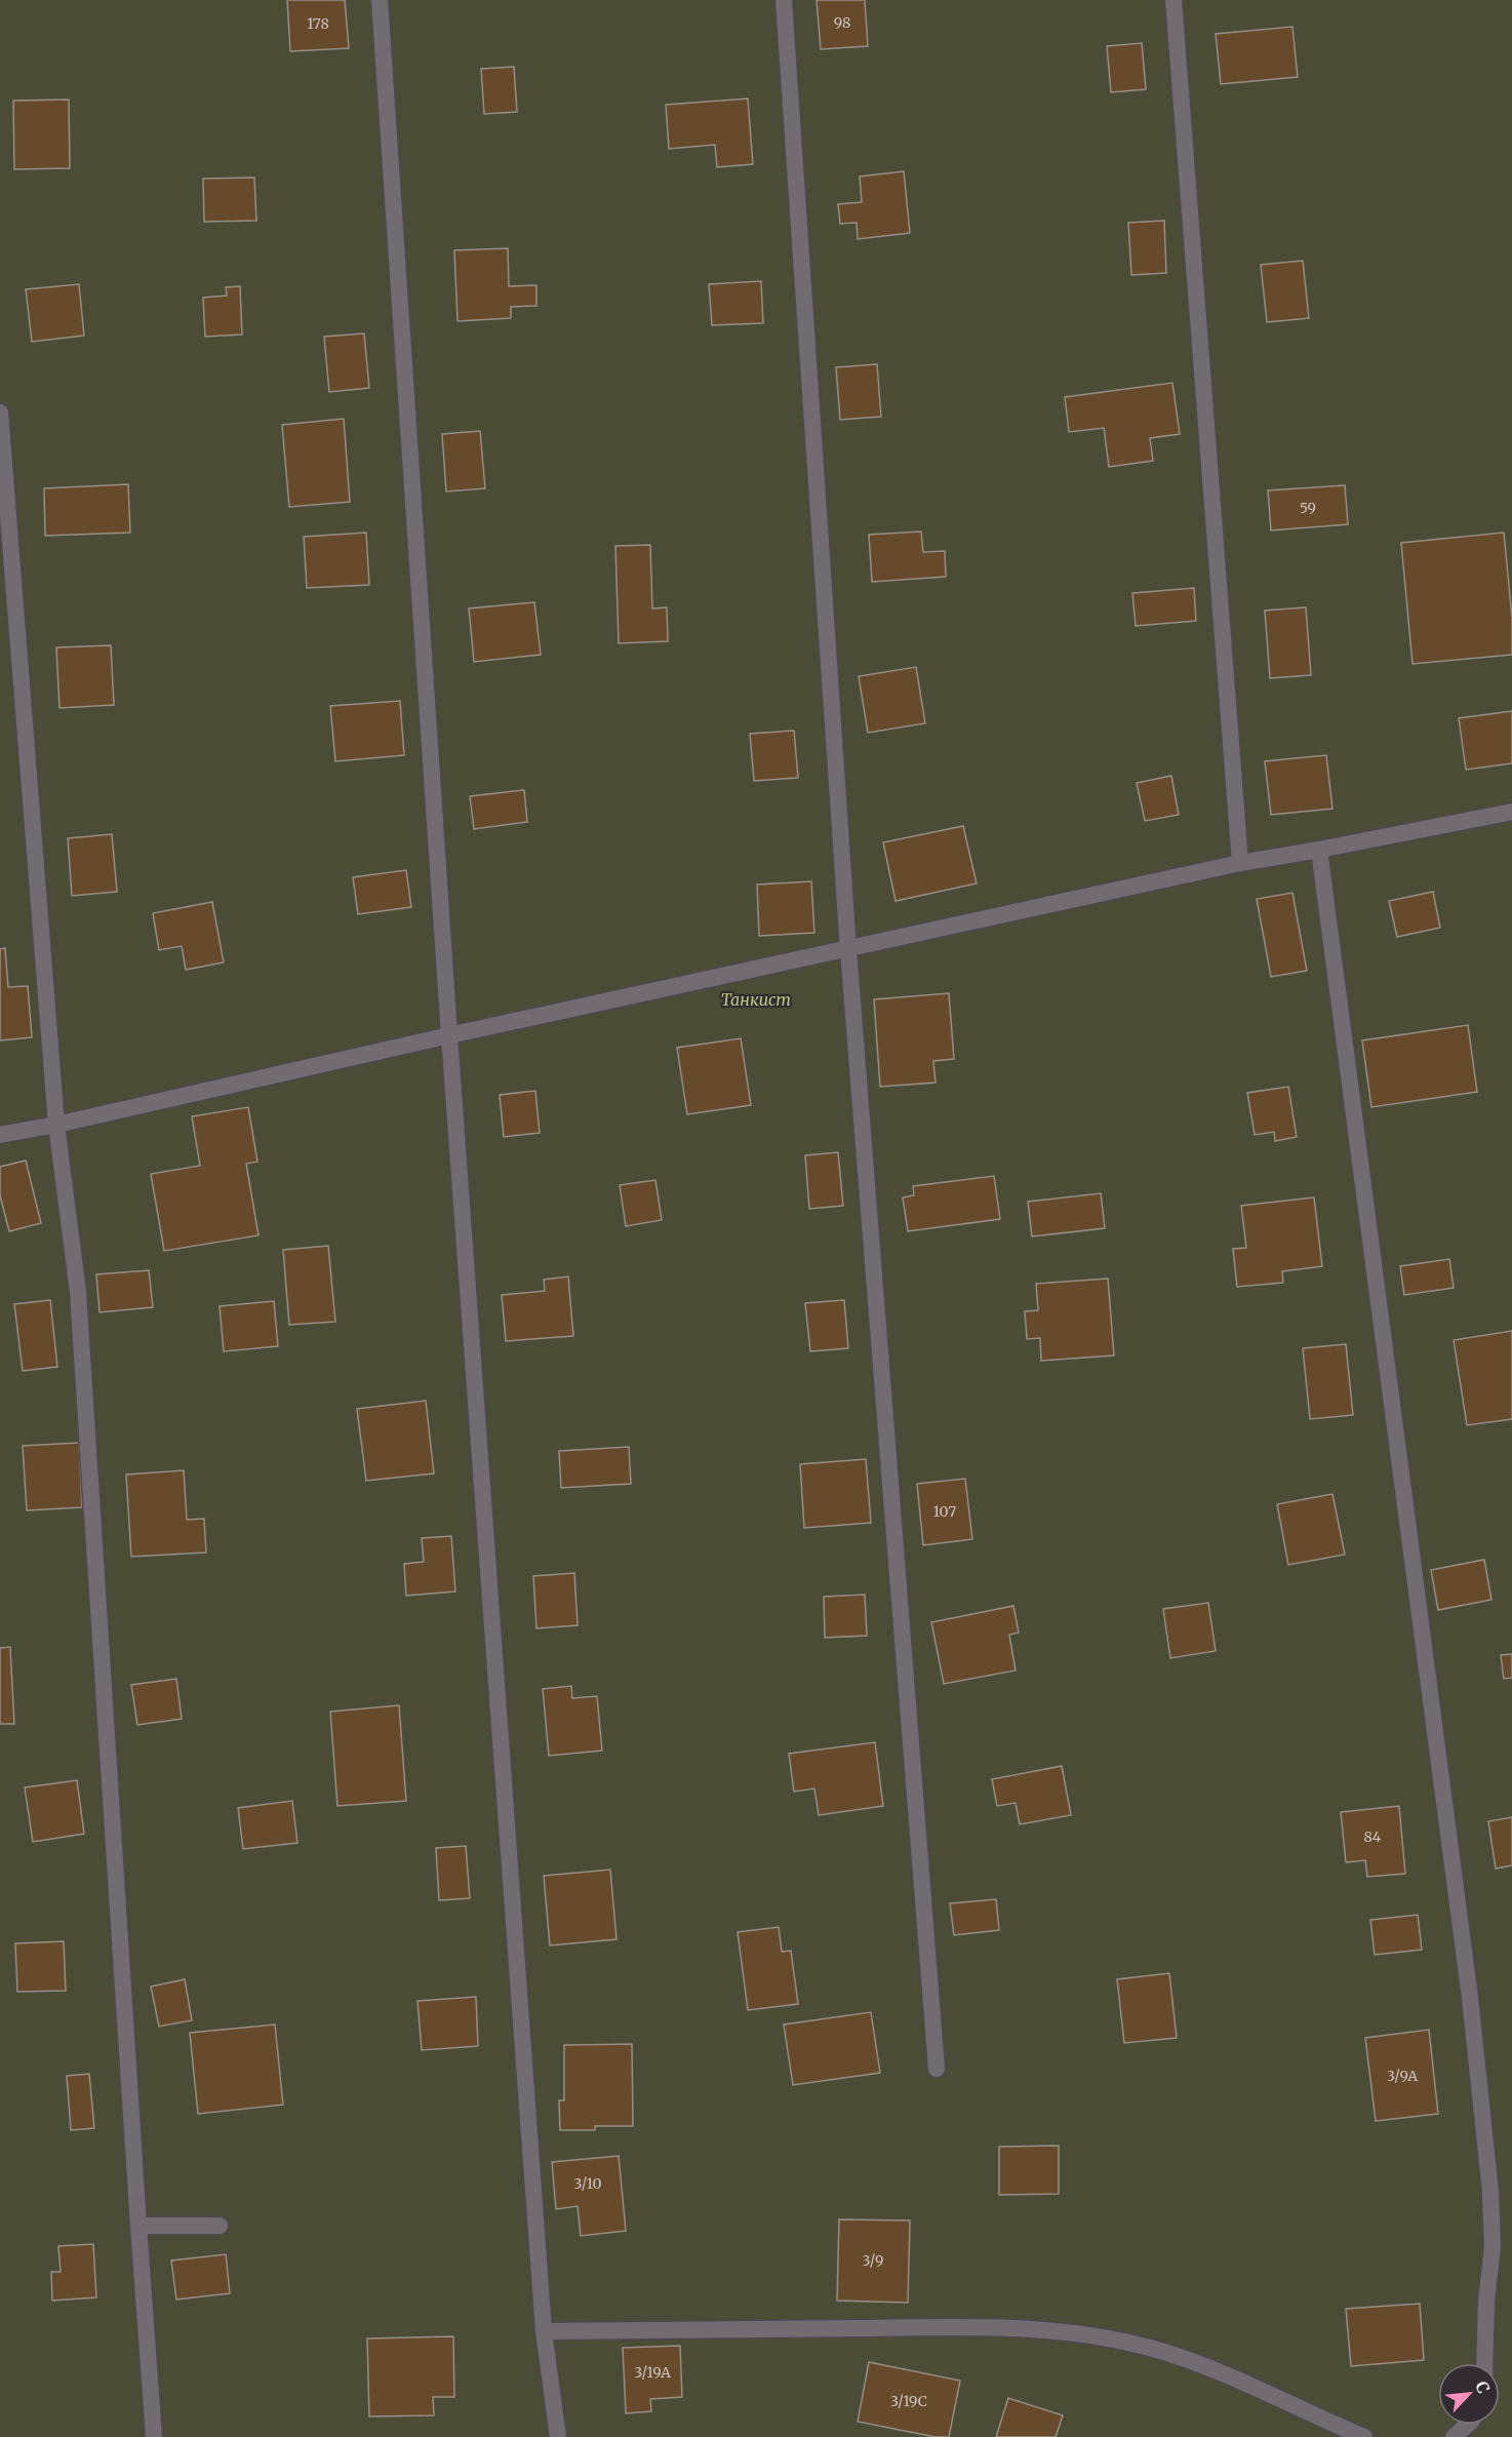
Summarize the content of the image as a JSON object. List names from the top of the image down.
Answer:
{
  "parks": ["Танкист"],
  "house_numbers": [
    "98",
    "178",
    "59",
    "107",
    "84",
    "3/9А",
    "3/10",
    "3/9",
    "3/19А",
    "3/19С"
  ],
  "north": "top right"
}
